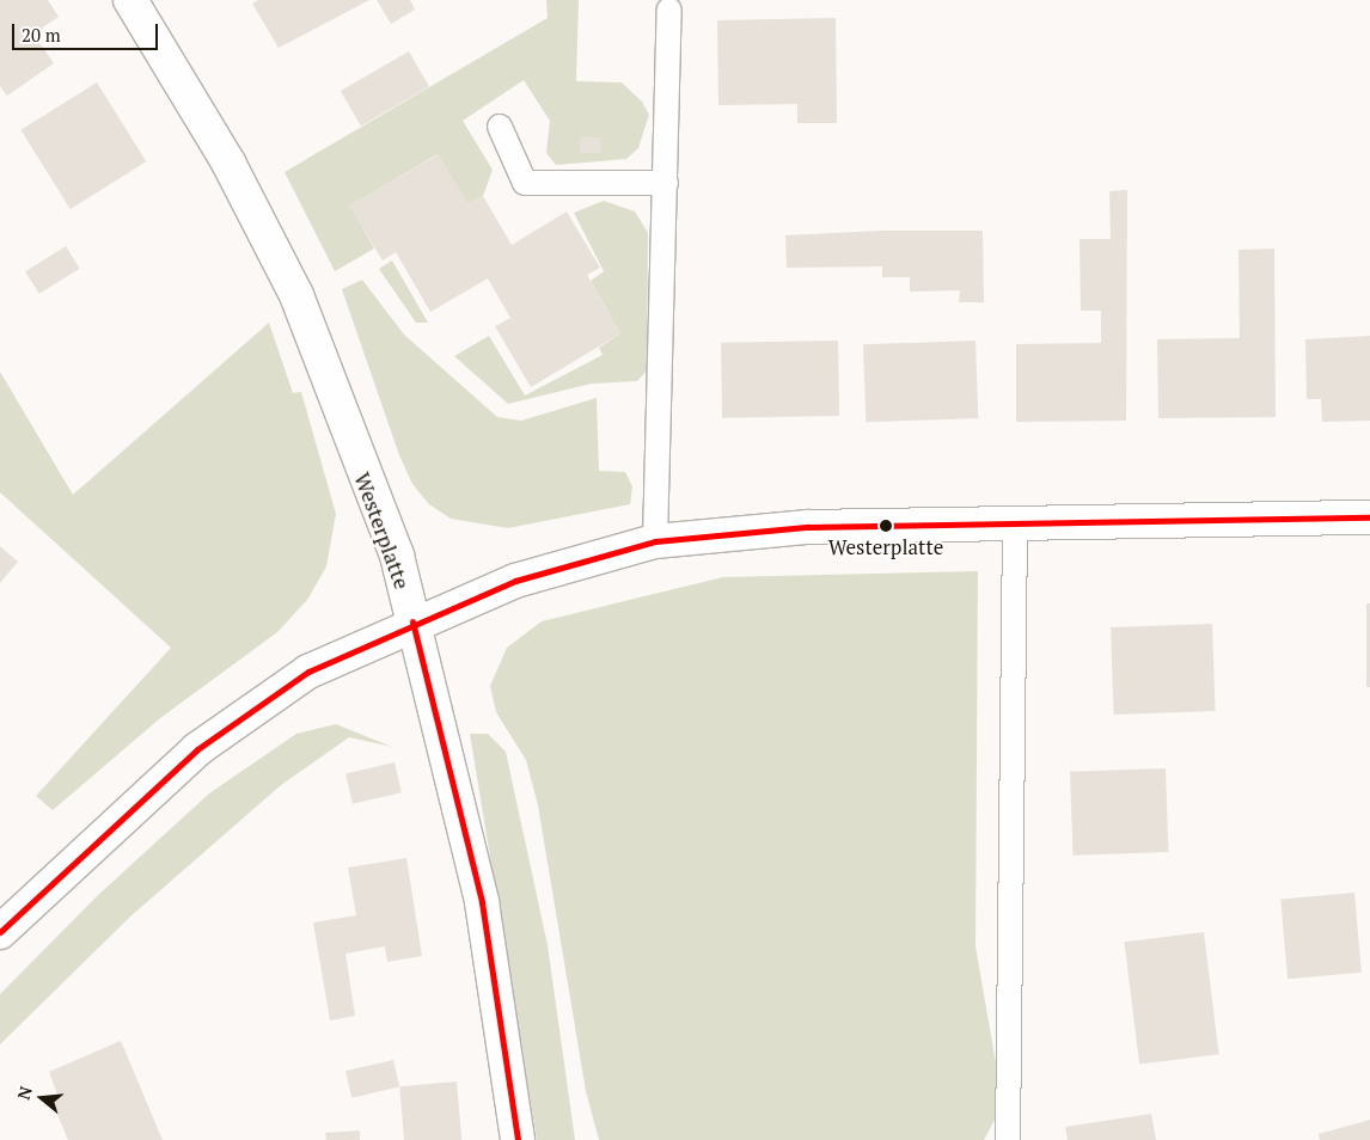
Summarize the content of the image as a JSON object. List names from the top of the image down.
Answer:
{
  "streets": {
    "street": ["Westerplatte"]
  },
  "places": ["Westerplatte"],
  "scale_bar": "20 m",
  "north": "left"
}
